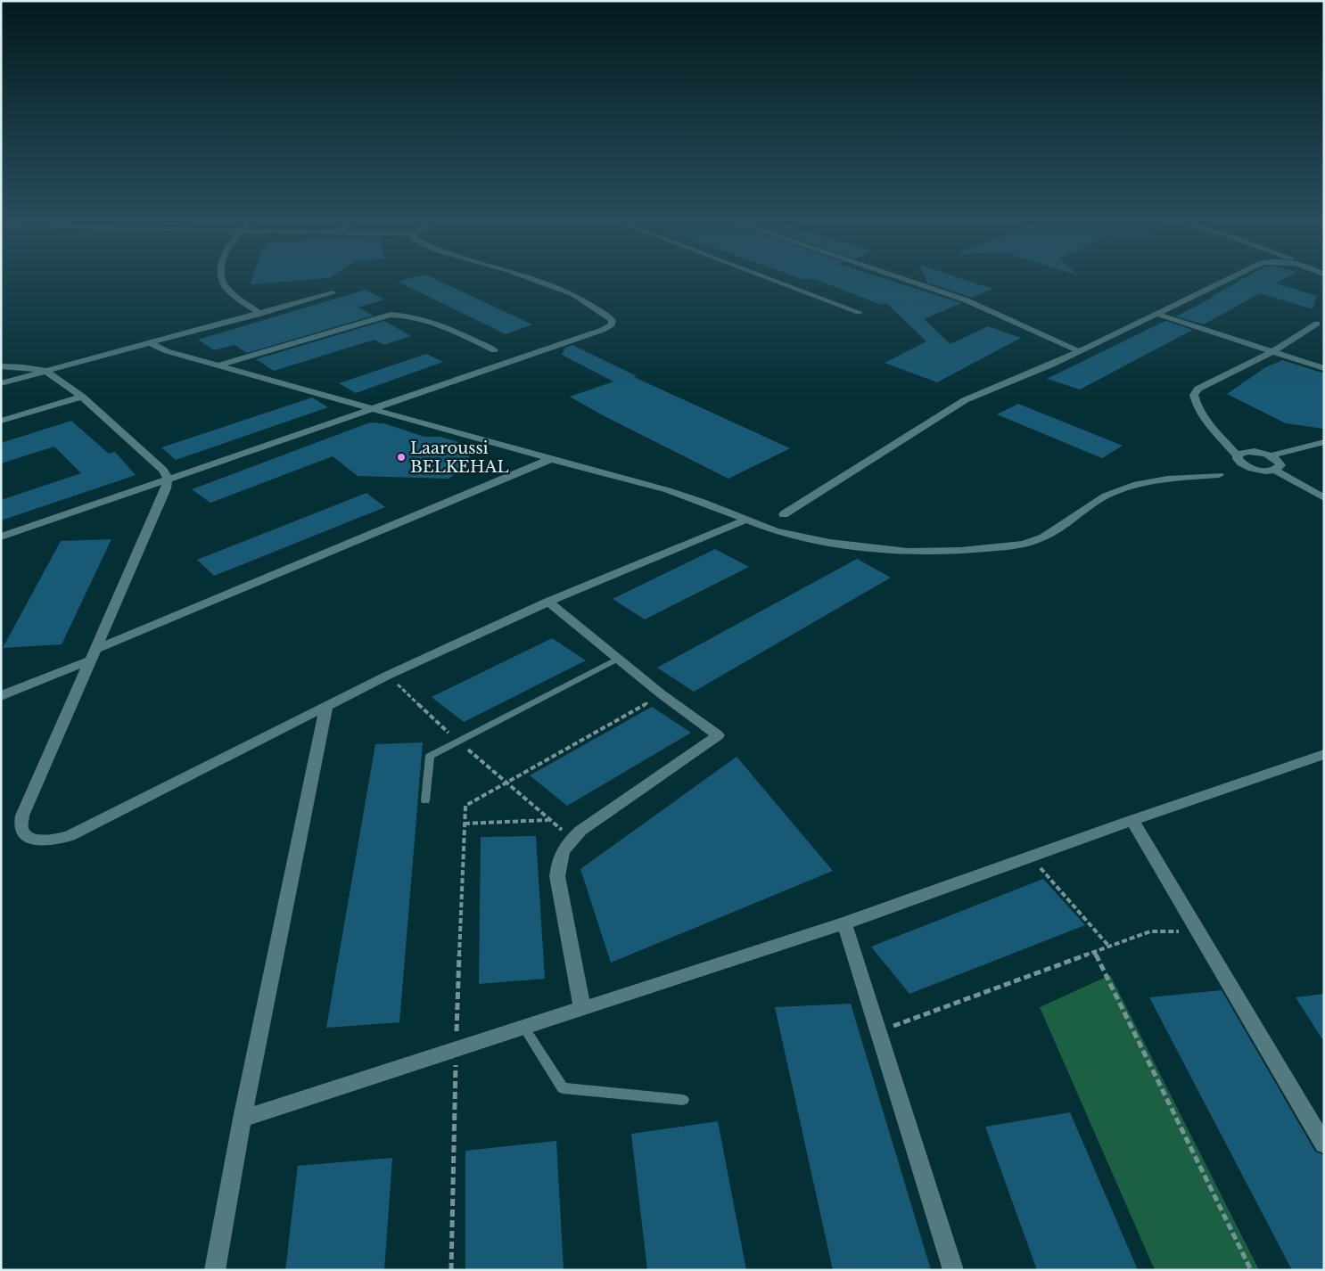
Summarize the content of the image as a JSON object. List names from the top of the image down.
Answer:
{
  "places": ["Laaroussi BELKEHAL"]
}
